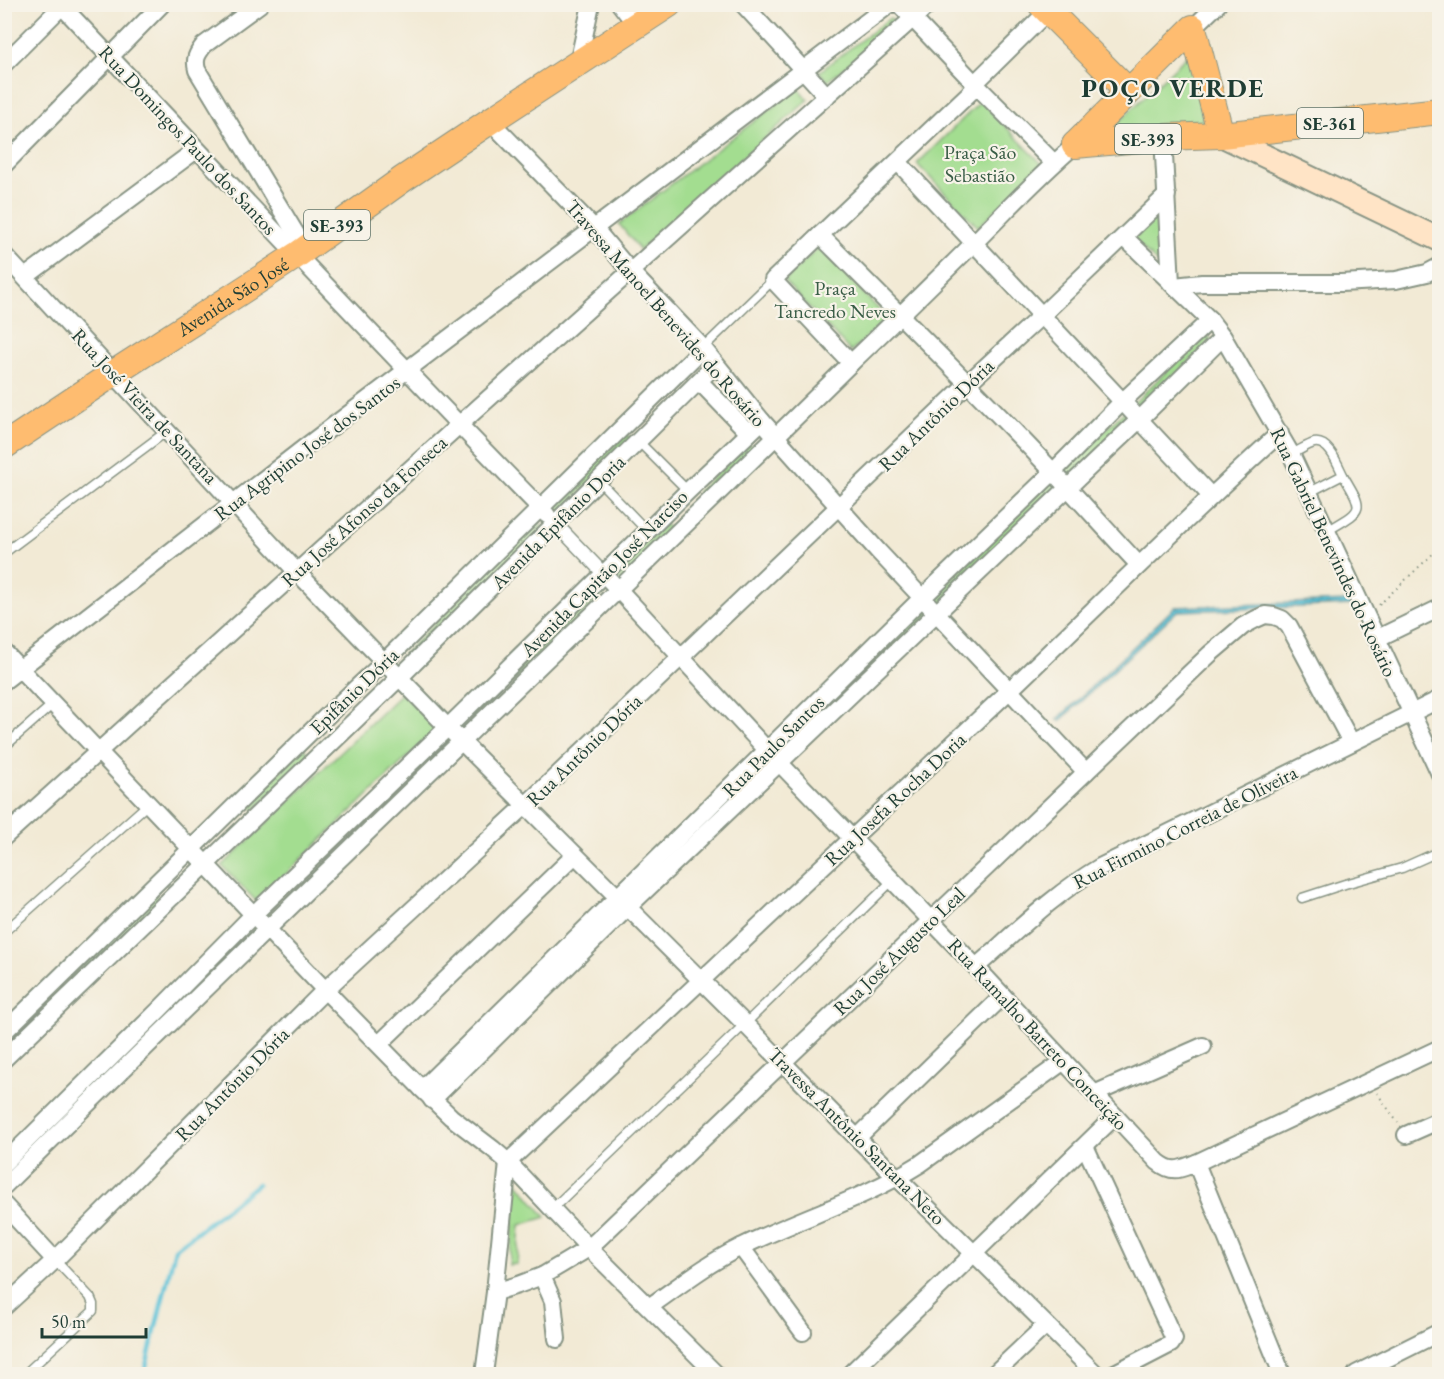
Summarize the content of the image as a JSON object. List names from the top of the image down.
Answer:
{
  "streets": {
    "main road": ["SE-361", "SE-393", "Avenida São José"],
    "street": [
      "Rua Domingos Paulo dos Santos",
      "Travessa Manoel Benevides do Rosário",
      "Rua José Vieira de Santana",
      "Rua Antônio Dória",
      "Rua Agripino José dos Santos",
      "Rua José Afonso da Fonseca",
      "Avenida Epifânio Doria",
      "Rua Gabriel Benevindes do Rosário",
      "Avenida Capitão José Narciso",
      "Epifânio Dória",
      "Rua Paulo Santos",
      "Rua Josefa Rocha Doria",
      "Rua Firmino Correia de Oliveira",
      "Rua José Augusto Leal",
      "Rua Ramalho Barreto Conceição",
      "Travessa Antônio Santana Neto"
    ]
  },
  "crossings": [
    ["SE-361", "SE-393"],
    ["Rua Domingos Paulo dos Santos", "Avenida São José"],
    ["Rua Domingos Paulo dos Santos", "Rua Agripino José dos Santos"],
    ["Rua Domingos Paulo dos Santos", "Rua José Afonso da Fonseca"],
    ["Rua Domingos Paulo dos Santos", "Avenida Epifânio Doria"],
    ["Rua Domingos Paulo dos Santos", "Epifânio Dória"],
    ["Avenida São José", "Travessa Manoel Benevides do Rosário"],
    ["Avenida São José", "Rua José Vieira de Santana"],
    ["Travessa Manoel Benevides do Rosário", "Rua Antônio Dória"],
    ["Travessa Manoel Benevides do Rosário", "Rua Agripino José dos Santos"],
    ["Travessa Manoel Benevides do Rosário", "Rua José Afonso da Fonseca"],
    ["Travessa Manoel Benevides do Rosário", "Avenida Epifânio Doria"],
    ["Travessa Manoel Benevides do Rosário", "Avenida Capitão José Narciso"],
    ["Travessa Manoel Benevides do Rosário", "Epifânio Dória"],
    ["Travessa Manoel Benevides do Rosário", "Rua Paulo Santos"],
    ["Travessa Manoel Benevides do Rosário", "Rua Josefa Rocha Doria"],
    ["Travessa Manoel Benevides do Rosário", "Rua José Augusto Leal"],
    ["Rua José Vieira de Santana", "Rua Antônio Dória"],
    ["Rua José Vieira de Santana", "Rua Agripino José dos Santos"],
    ["Rua José Vieira de Santana", "Rua José Afonso da Fonseca"],
    ["Rua José Vieira de Santana", "Avenida Epifânio Doria"],
    ["Rua José Vieira de Santana", "Avenida Capitão José Narciso"],
    ["Rua José Vieira de Santana", "Epifânio Dória"],
    ["Rua José Vieira de Santana", "Travessa Antônio Santana Neto"],
    ["Rua Antônio Dória", "Rua Gabriel Benevindes do Rosário"],
    ["Rua Antônio Dória", "Rua Ramalho Barreto Conceição"],
    ["Rua Antônio Dória", "Travessa Antônio Santana Neto"],
    ["Avenida Epifânio Doria", "Epifânio Dória"],
    ["Rua Gabriel Benevindes do Rosário", "Rua Paulo Santos"],
    ["Rua Gabriel Benevindes do Rosário", "Rua Josefa Rocha Doria"],
    ["Rua Gabriel Benevindes do Rosário", "Rua Firmino Correia de Oliveira"],
    ["Avenida Capitão José Narciso", "Rua Ramalho Barreto Conceição"],
    ["Rua Paulo Santos", "Rua Ramalho Barreto Conceição"],
    ["Rua Paulo Santos", "Travessa Antônio Santana Neto"],
    ["Rua Josefa Rocha Doria", "Rua Ramalho Barreto Conceição"],
    ["Rua Josefa Rocha Doria", "Travessa Antônio Santana Neto"],
    ["Rua Firmino Correia de Oliveira", "Rua José Augusto Leal"],
    ["Rua Firmino Correia de Oliveira", "Rua Ramalho Barreto Conceição"],
    ["Rua José Augusto Leal", "Rua Ramalho Barreto Conceição"],
    ["Rua José Augusto Leal", "Travessa Antônio Santana Neto"]
  ],
  "districts": ["POÇO VERDE"],
  "parks": ["Praça São Sebastião", "Praça Tancredo Neves"],
  "scale_bar": "50 m"
}
